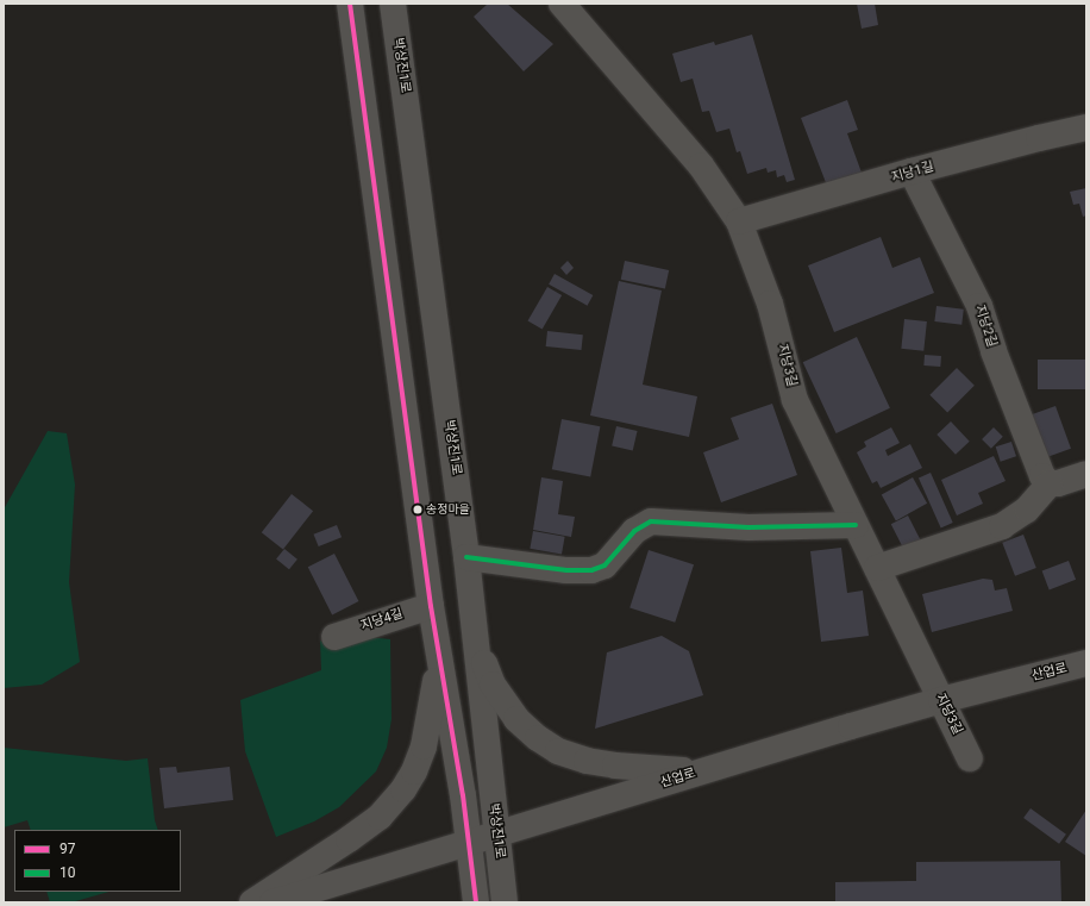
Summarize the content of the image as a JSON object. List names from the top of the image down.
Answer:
{
  "streets": {
    "street": [
      "박상진1로",
      "지당1길",
      "지당2길",
      "지당3길",
      "지당4길",
      "산업로"
    ]
  },
  "crossings": [
    ["박상진1로", "산업로"],
    ["지당1길", "지당2길"],
    ["지당1길", "지당3길"],
    ["지당3길", "산업로"]
  ],
  "places": ["송정마을"],
  "lines": ["transit line 97", "transit line 10"],
  "legend": ["97", "10"]
}
